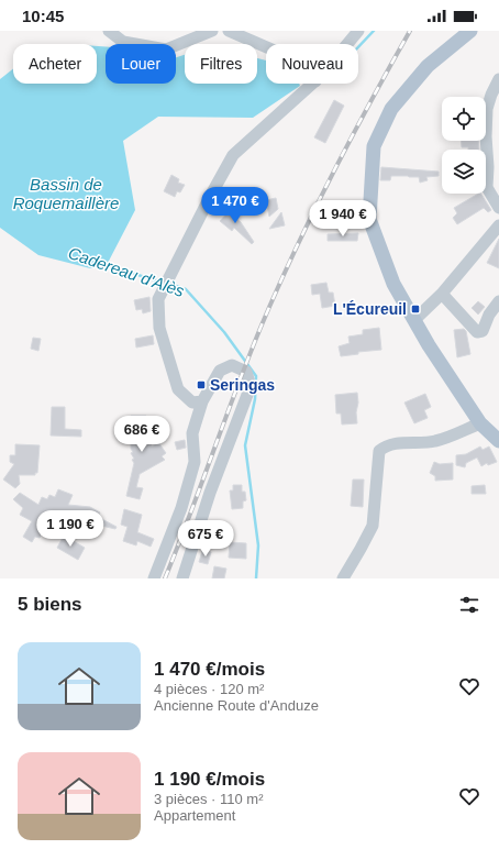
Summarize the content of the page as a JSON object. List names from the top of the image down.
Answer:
{
  "water": ["Bassin de Roquemaillère", "Cadereau d'Alès"],
  "places": {
    "transit": ["L'Écureuil", "Seringas"]
  },
  "page": {
    "status": "10:45",
    "chip": [
      "Acheter",
      "Louer",
      "Filtres",
      "Nouveau"
    ],
    "price": [
      "1 470 €",
      "1 940 €",
      "686 €",
      "1 190 €",
      "675 €"
    ],
    "heading": "5 biens",
    "list": [
      {
        "name": "1 470 €/mois",
        "note": "4 pièces · 120 m² · Ancienne Route d'Anduze"
      },
      {
        "name": "1 190 €/mois",
        "note": "3 pièces · 110 m² · Appartement"
      }
    ]
  }
}
